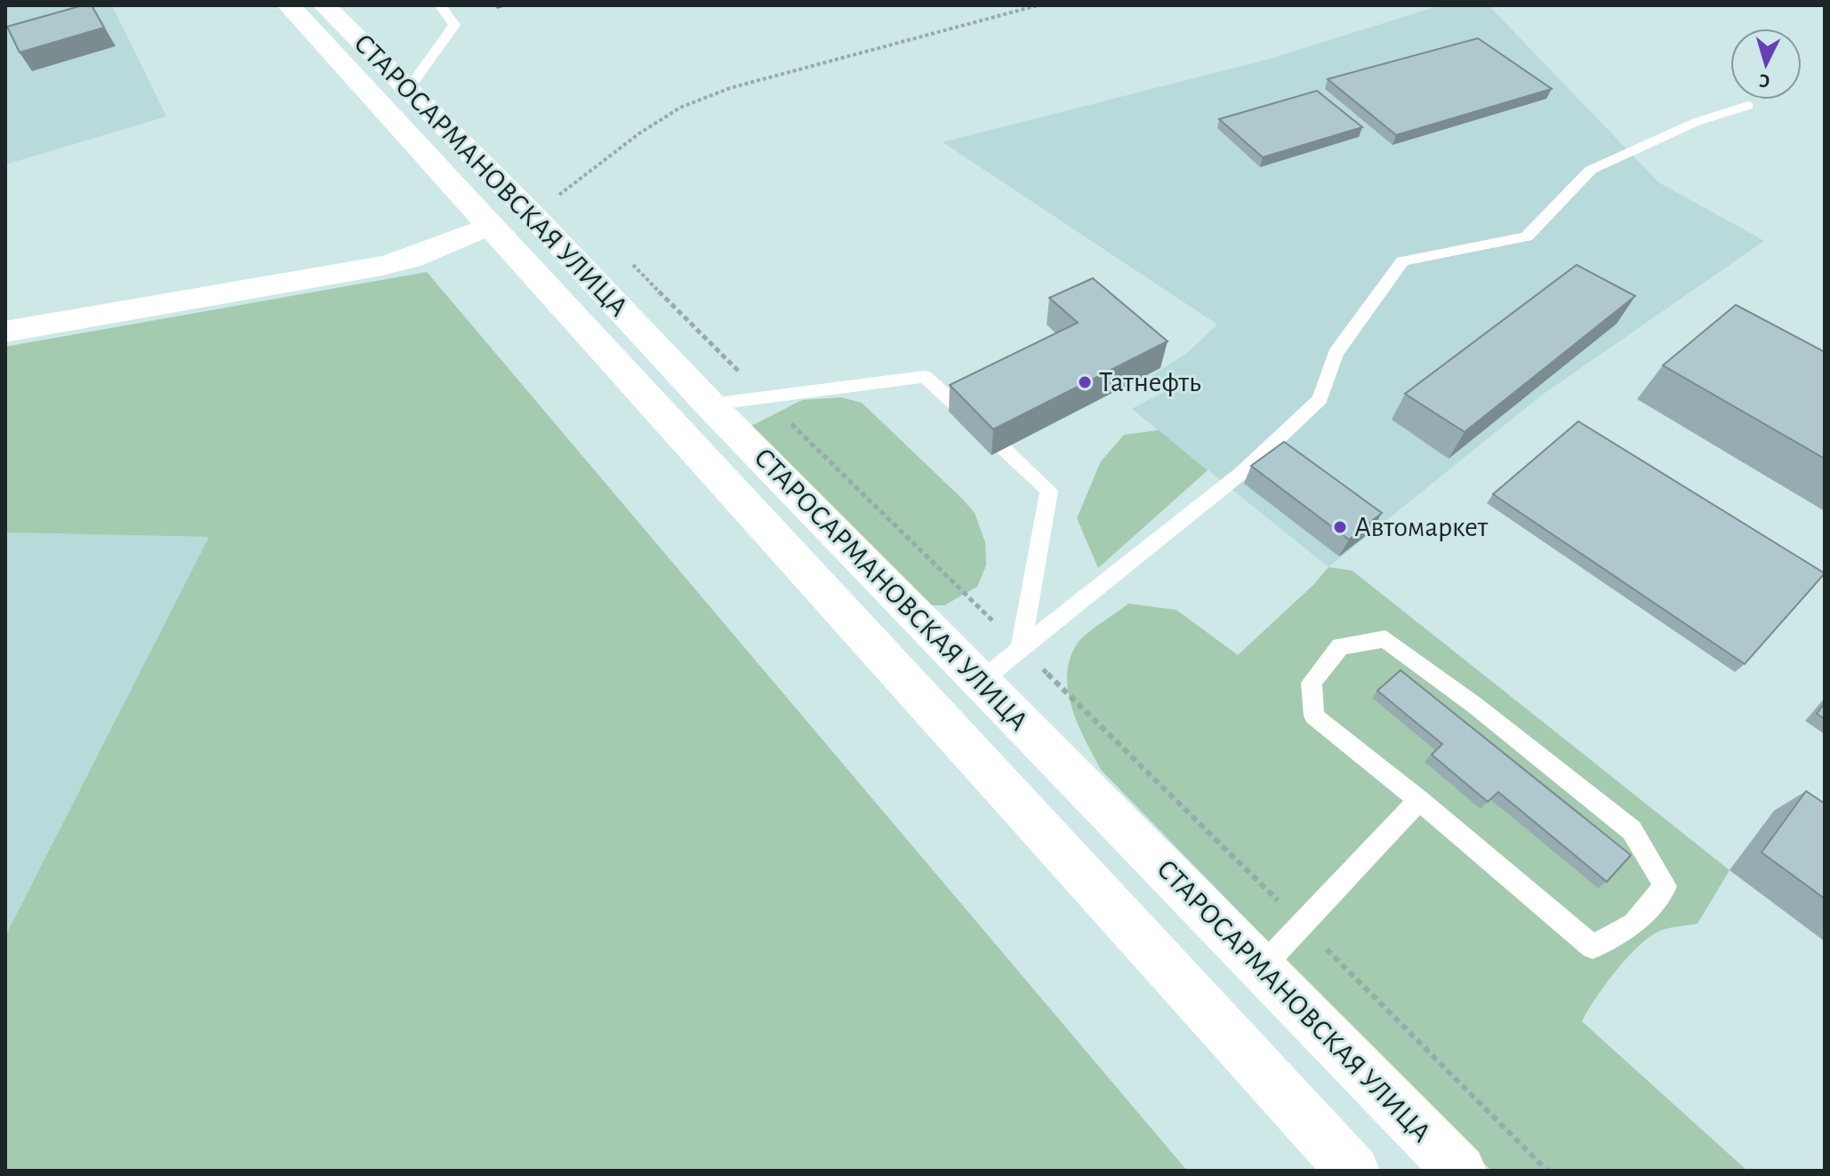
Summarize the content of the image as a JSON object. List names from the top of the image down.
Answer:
{
  "streets": {
    "main road": ["СТАРОСАРМАНОВСКАЯ УЛИЦА"]
  },
  "places": ["Татнефть", "Автомаркет"],
  "north": "bottom"
}
